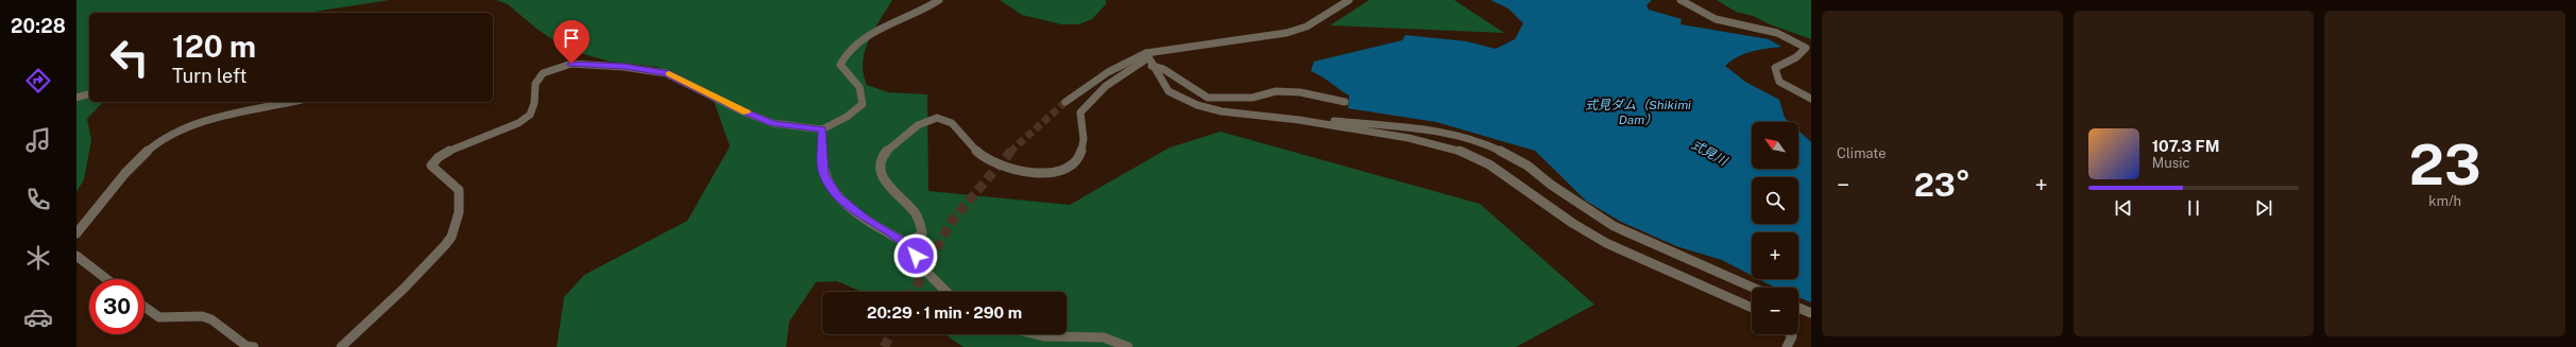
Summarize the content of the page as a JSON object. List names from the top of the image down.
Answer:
{
  "water": ["式見ダム（Shikimi Dam）", "式見川"],
  "north": "top left",
  "page": {
    "tabs": "20:28",
    "tile": [
      "Climate",
      ["23", "km/h"]
    ],
    "turn": ["120 m", "Turn left"],
    "map_buttons": ["+", "−"],
    "song": ["107.3 FM", "Music"],
    "heat": ["−", "23°", "+"],
    "limit": "30",
    "trip": "20:29 · 1 min · 290 m"
  }
}
